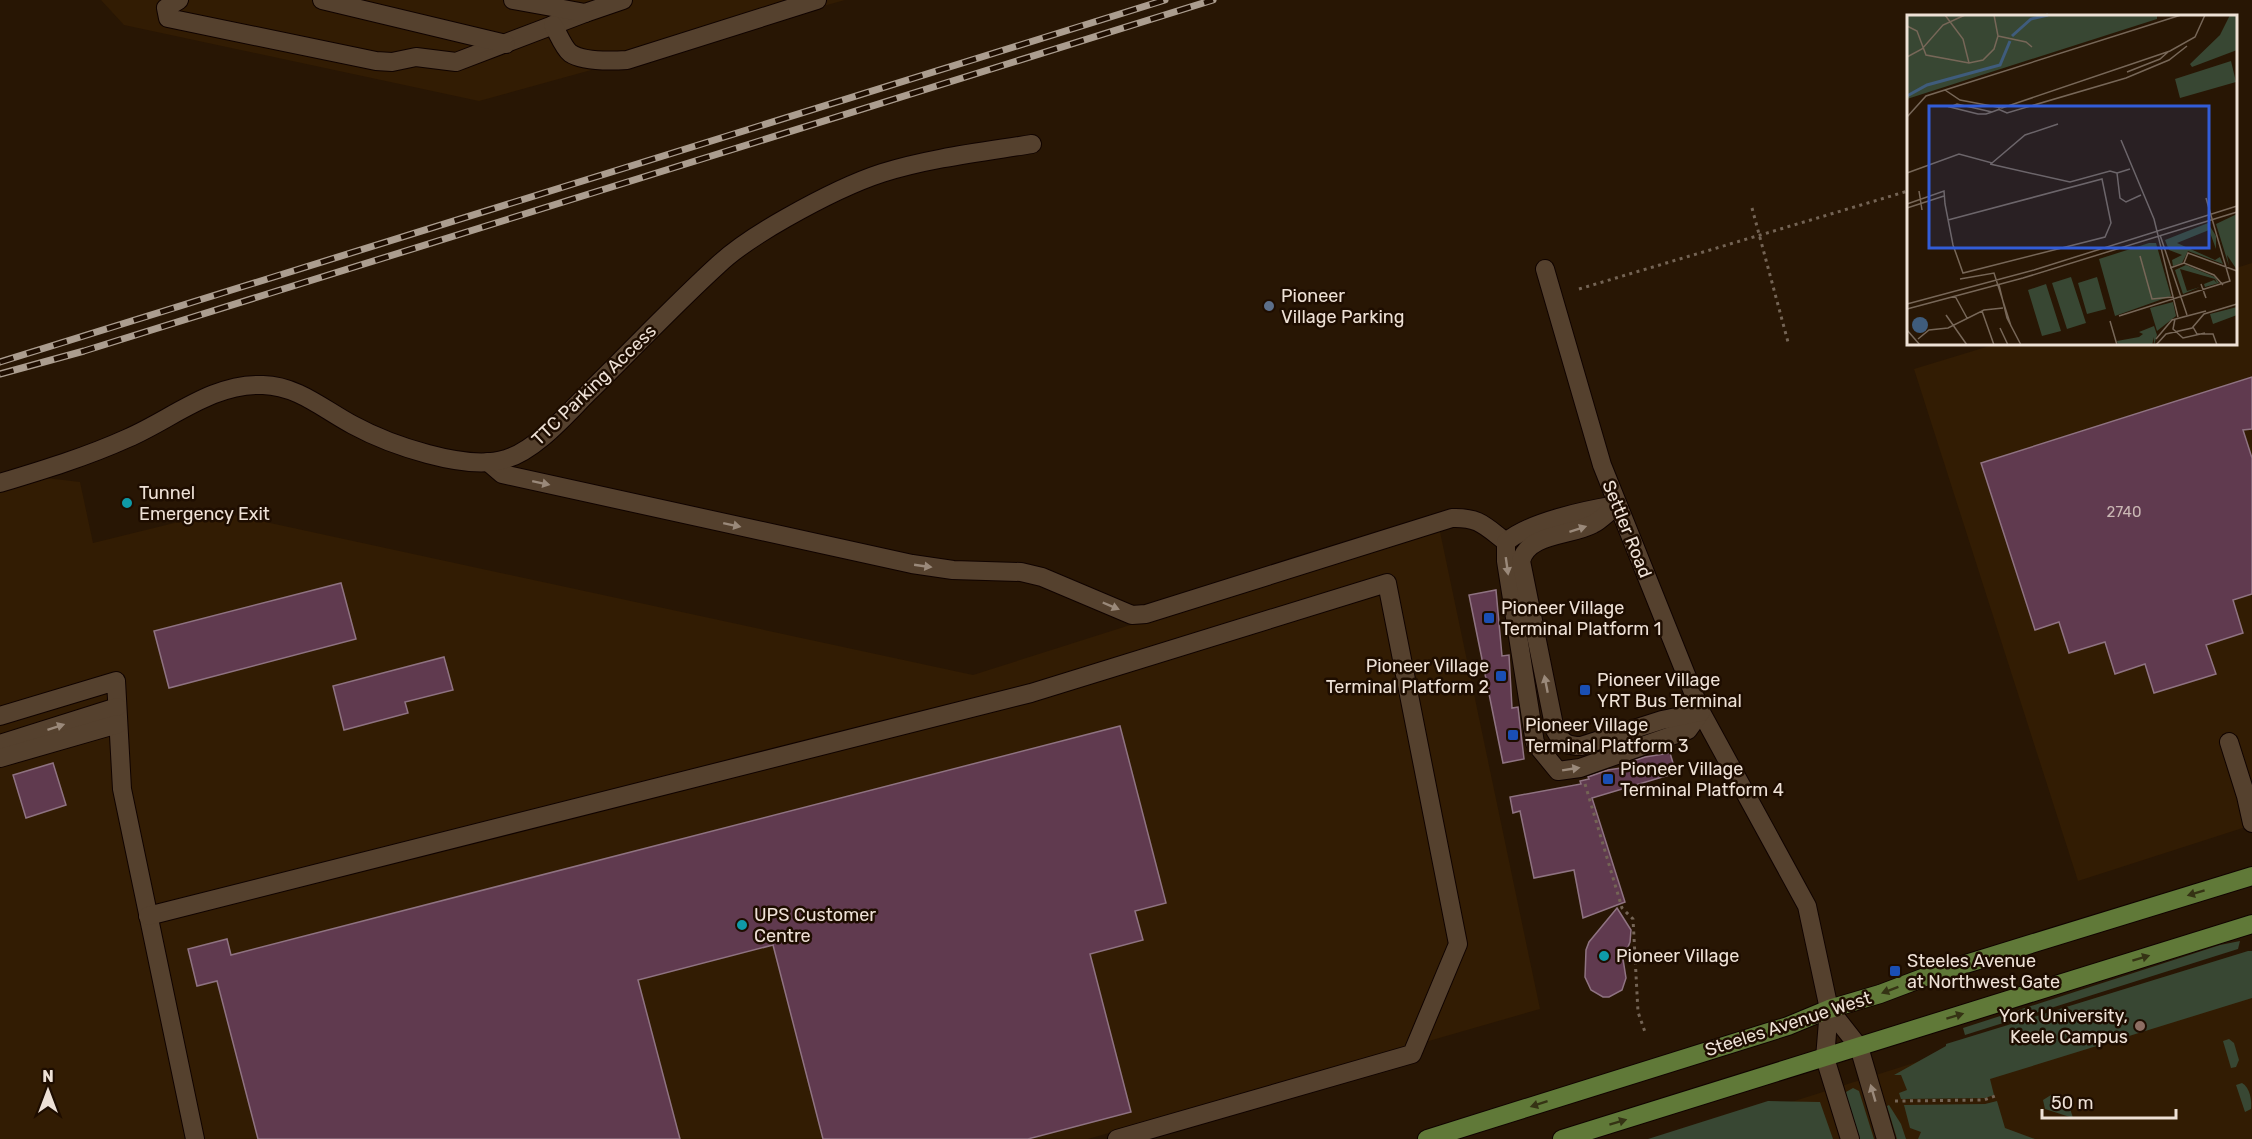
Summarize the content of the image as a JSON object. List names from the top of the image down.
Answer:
{
  "streets": {
    "main road": ["Steeles Avenue West"],
    "street": ["TTC Parking Access", "Settler Road"]
  },
  "crossings": [
    ["Settler Road", "Steeles Avenue West"]
  ],
  "places": {
    "other": [
      "Pioneer Village Parking",
      "Tunnel Emergency Exit",
      "UPS Customer Centre",
      "Pioneer Village",
      "York University, Keele Campus"
    ],
    "transit": [
      "Pioneer Village Terminal Platform 1",
      "Pioneer Village Terminal Platform 2",
      "Pioneer Village YRT Bus Terminal",
      "Pioneer Village Terminal Platform 3",
      "Pioneer Village Terminal Platform 4",
      "Steeles Avenue at Northwest Gate"
    ]
  },
  "house_numbers": ["2740"],
  "scale_bar": "50 m",
  "north": "top"
}
